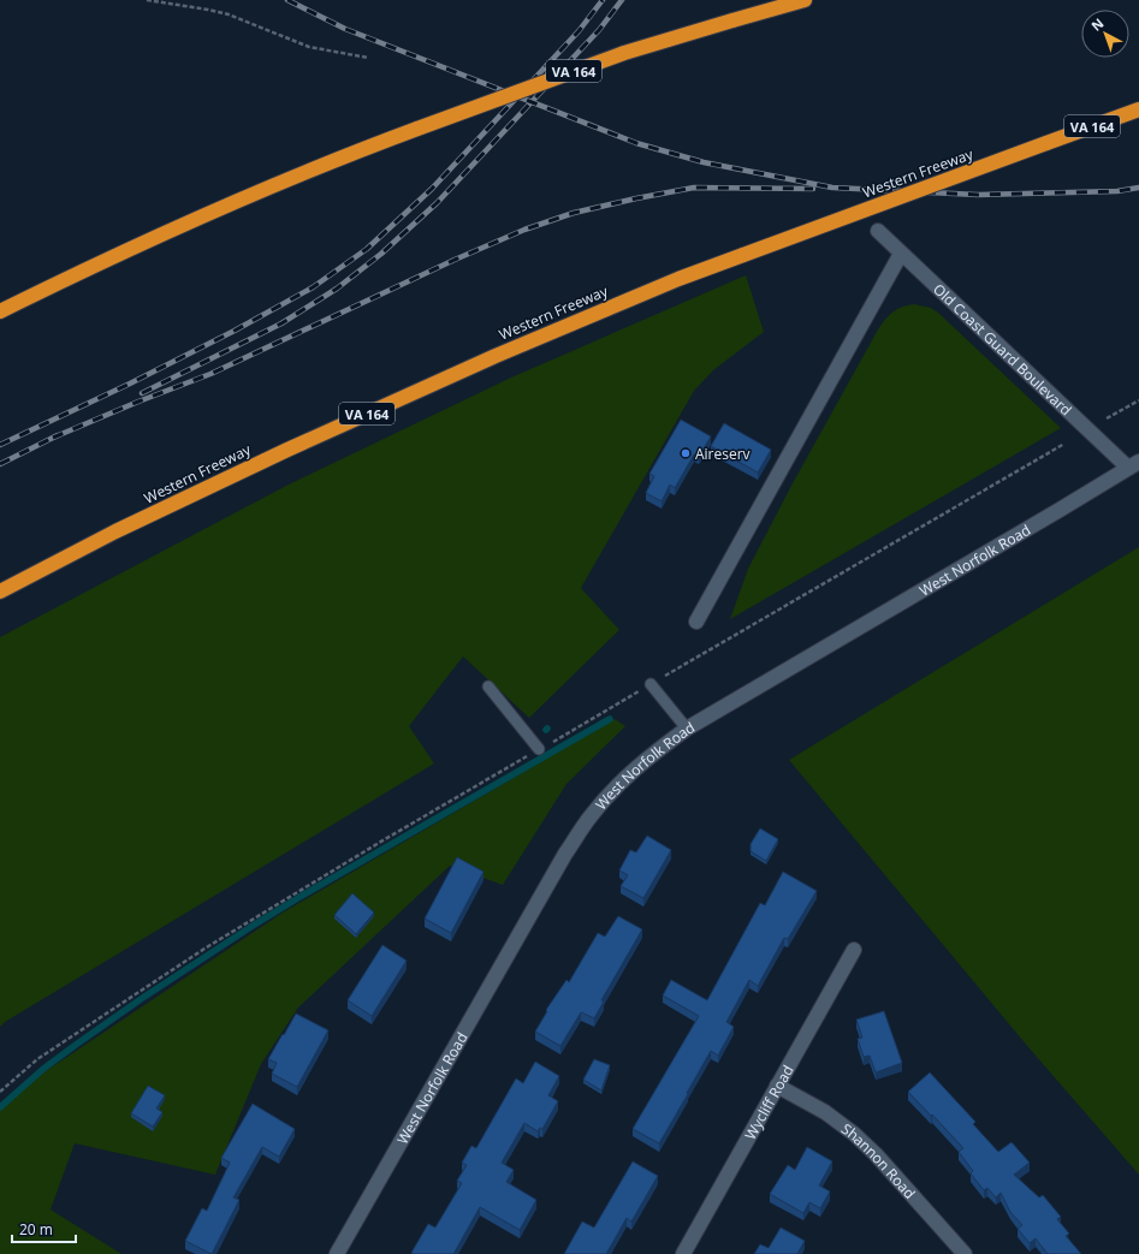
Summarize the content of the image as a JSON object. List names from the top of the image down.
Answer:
{
  "streets": {
    "highway": ["VA 164", "Western Freeway"],
    "street": [
      "Old Coast Guard Boulevard",
      "West Norfolk Road",
      "Wycliff Road",
      "Shannon Road"
    ]
  },
  "crossings": [
    ["Old Coast Guard Boulevard", "West Norfolk Road"],
    ["Wycliff Road", "Shannon Road"]
  ],
  "places": ["Aireserv"],
  "scale_bar": "20 m",
  "north": "top left"
}
